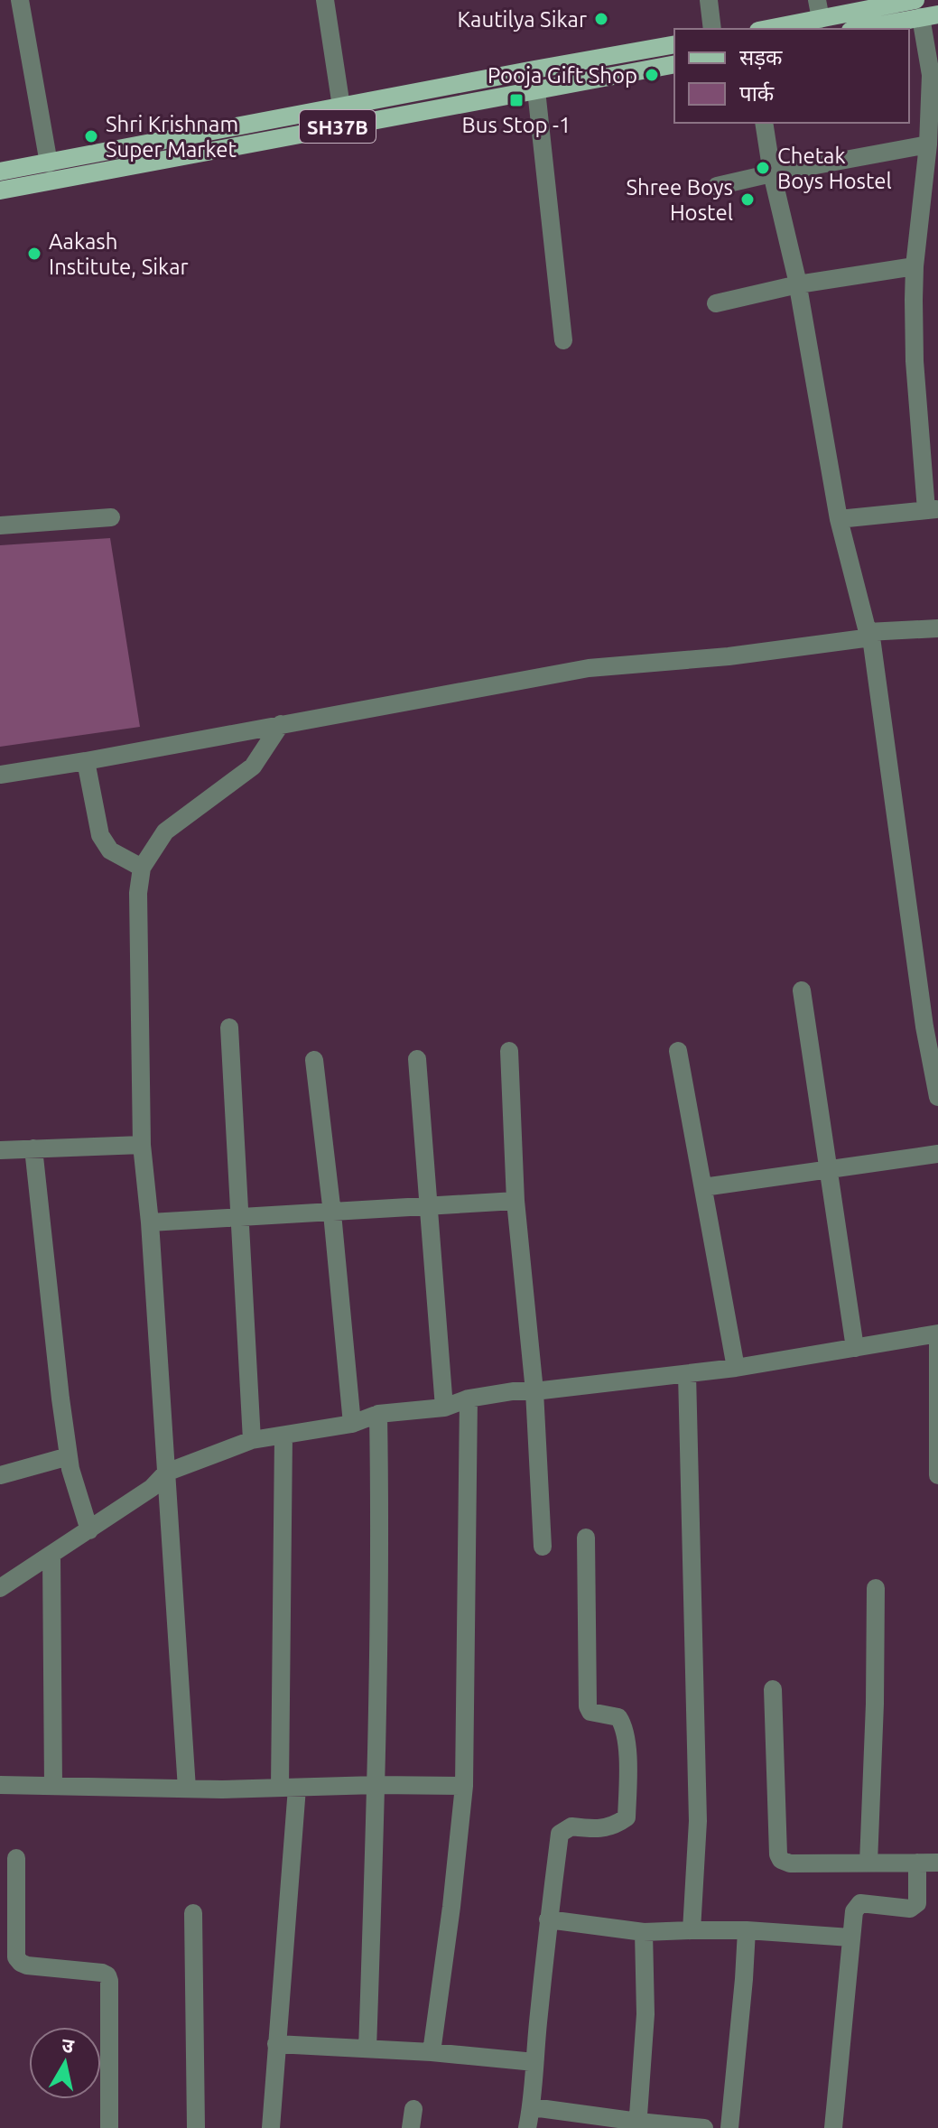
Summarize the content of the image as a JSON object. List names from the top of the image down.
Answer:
{
  "streets": {
    "main road": ["SH37B"]
  },
  "places": {
    "other": [
      "Kautilya Sikar",
      "Pooja Gift Shop",
      "Shri Krishnam Super Market",
      "Chetak Boys Hostel",
      "Shree Boys Hostel",
      "Aakash Institute, Sikar"
    ],
    "transit": ["Bus Stop -1"]
  },
  "legend": ["सड़क", "पार्क"],
  "north": "top"
}
